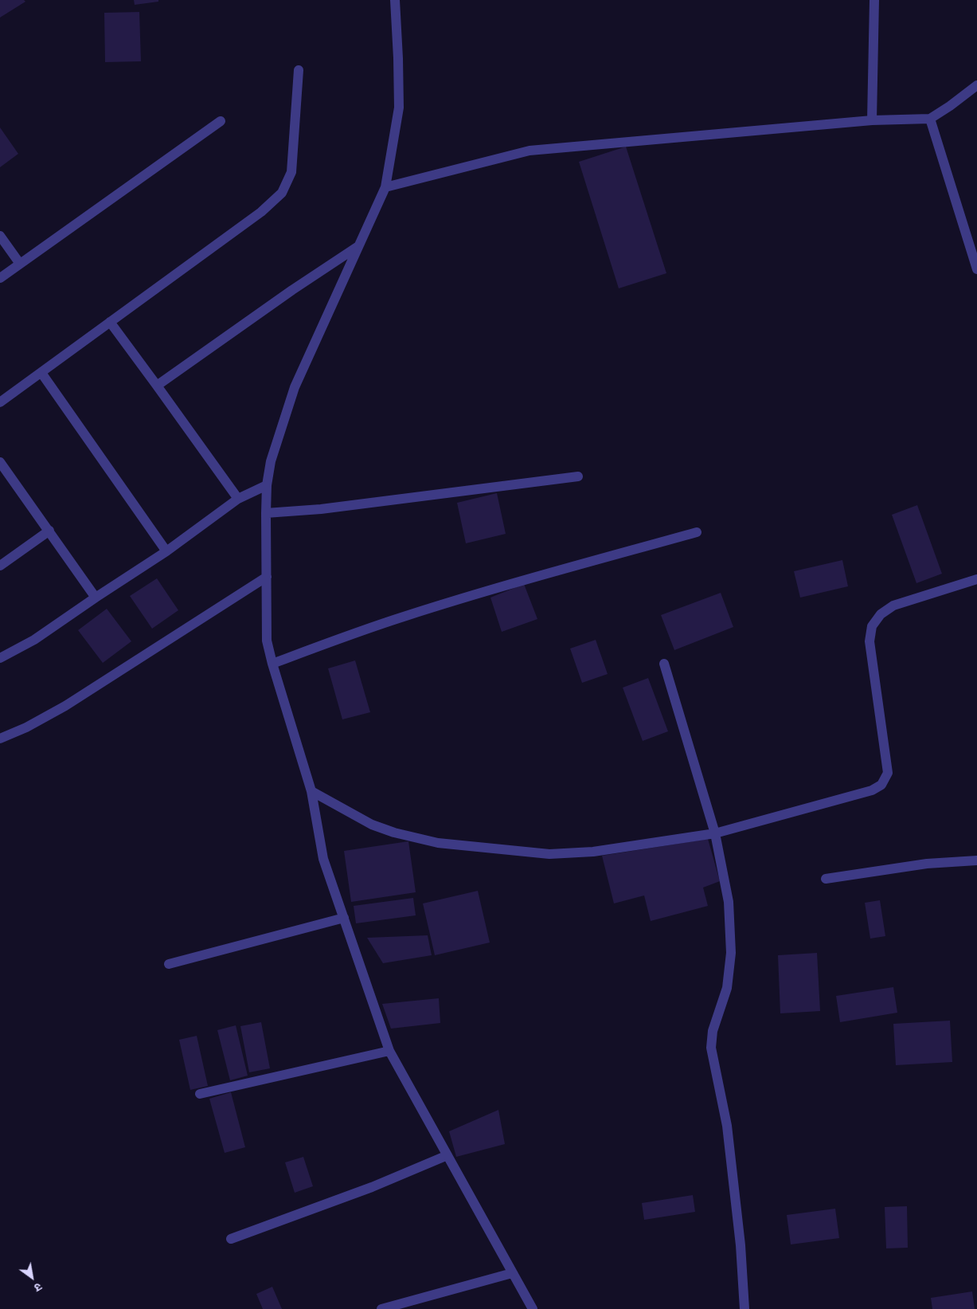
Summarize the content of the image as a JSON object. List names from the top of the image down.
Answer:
{
  "north": "bottom right"
}
